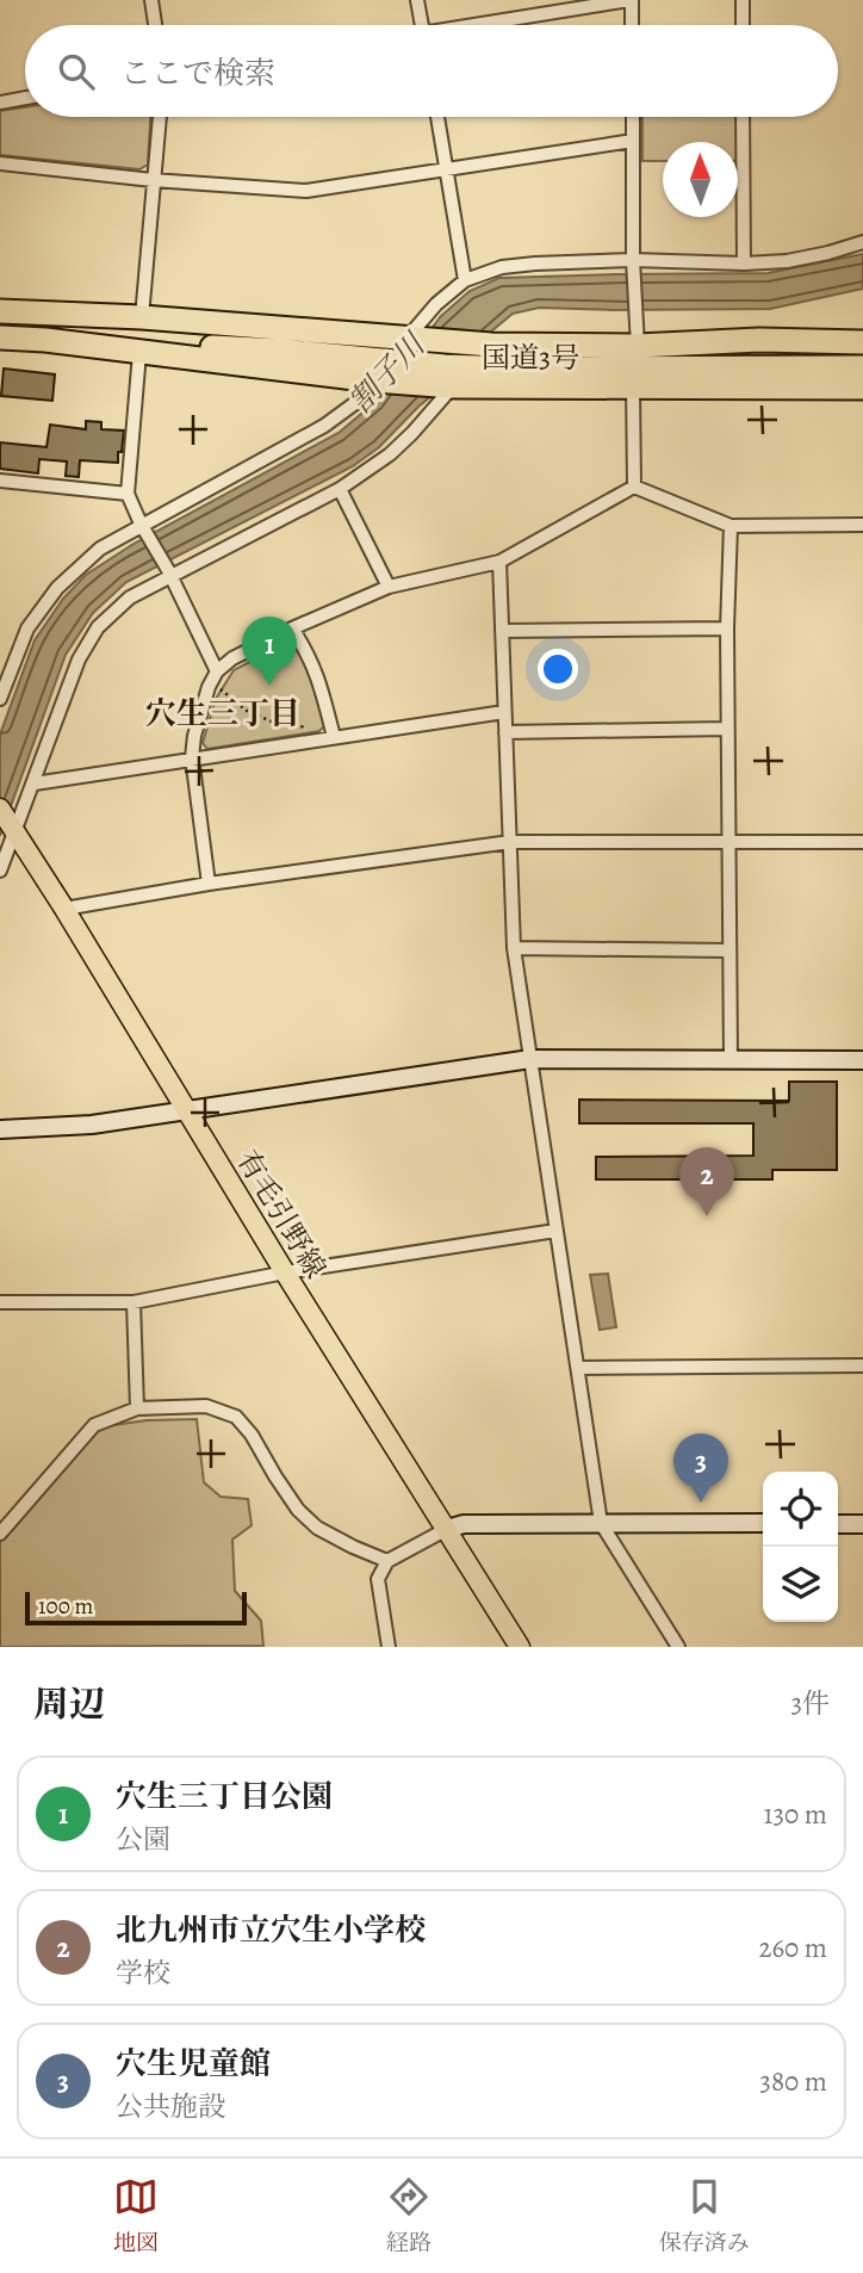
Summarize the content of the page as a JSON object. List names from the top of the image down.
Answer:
{
  "streets": {
    "highway": ["国道3号"],
    "main road": ["有毛引野線"]
  },
  "districts": ["穴生三丁目"],
  "water": ["割子川"],
  "scale_bar": "100 m",
  "north": "top",
  "page": {
    "search": "ここで検索",
    "pins": ["1", "2", "3"],
    "scale": "100 m",
    "heading": ["周辺", "3件"],
    "list": [
      {
        "mark": "1",
        "name": "穴生三丁目公園",
        "note": "公園",
        "value": "130 m"
      },
      {
        "mark": "2",
        "name": "北九州市立穴生小学校",
        "note": "学校",
        "value": "260 m"
      },
      {
        "mark": "3",
        "name": "穴生児童館",
        "note": "公共施設",
        "value": "380 m"
      }
    ],
    "nav": ["地図", "経路", "保存済み"]
  }
}
